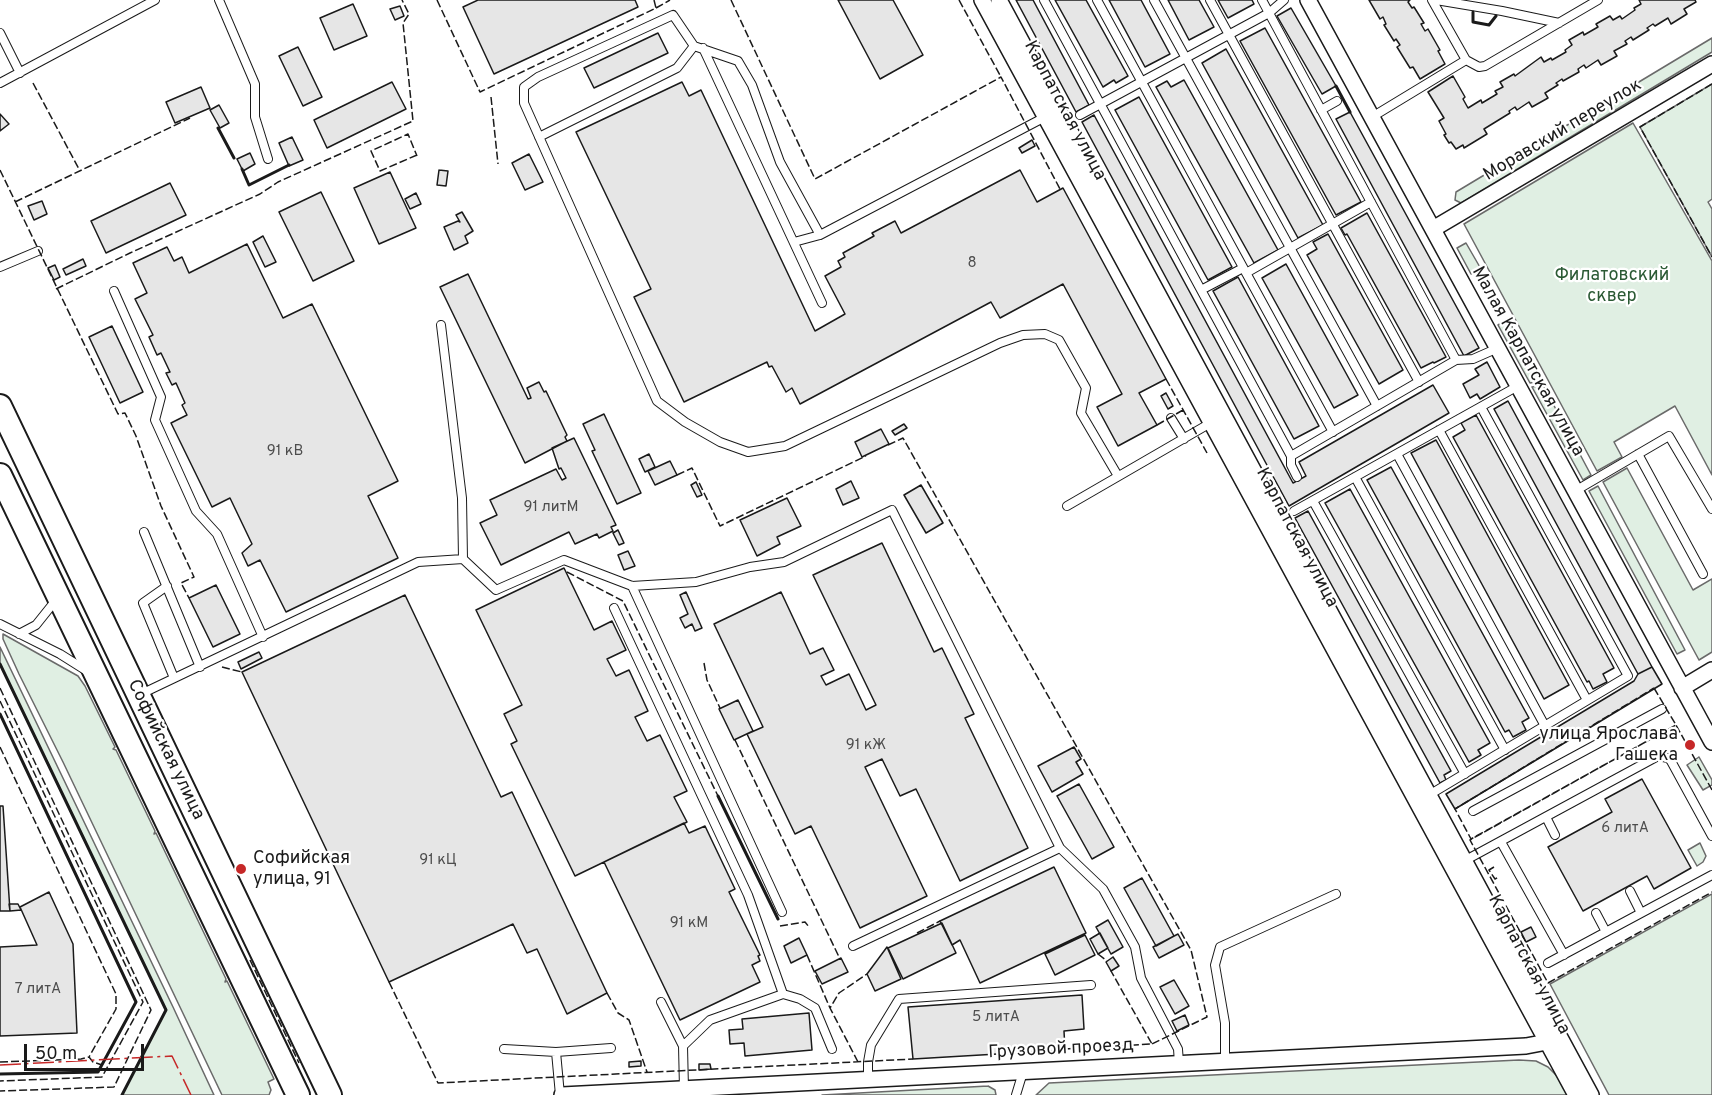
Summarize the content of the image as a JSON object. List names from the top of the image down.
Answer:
{
  "streets": {
    "main road": ["Софийская улица"],
    "street": [
      "Карпатская улица",
      "Моравский переулок",
      "Малая Карпатская улица",
      "Грузовой проезд"
    ]
  },
  "crossings": [
    ["Карпатская улица", "Грузовой проезд"],
    ["Моравский переулок", "Малая Карпатская улица"]
  ],
  "parks": ["Филатовский сквер"],
  "places": ["улица Ярослава Гашека", "Софийская улица, 91"],
  "house_numbers": [
    "8",
    "91 кВ",
    "91 литМ",
    "91 кЖ",
    "6 литА",
    "91 кЦ",
    "91 кМ",
    "7 литА",
    "5 литА"
  ],
  "scale_bar": "50 m"
}
